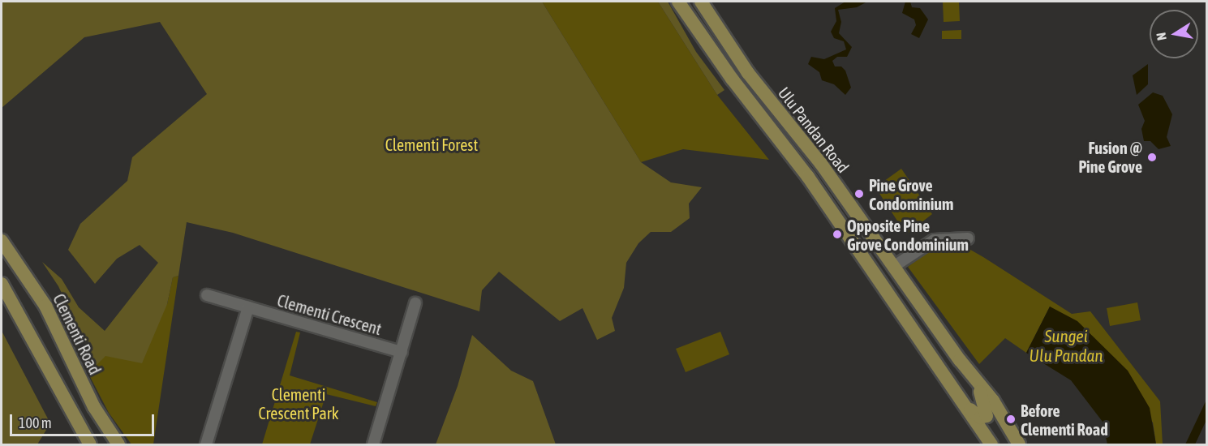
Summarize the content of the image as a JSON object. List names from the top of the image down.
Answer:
{
  "streets": {
    "main road": ["Ulu Pandan Road", "Clementi Road"],
    "street": ["Clementi Crescent"]
  },
  "water": ["Sungei Ulu Pandan"],
  "parks": ["Clementi Forest", "Clementi Crescent Park"],
  "places": [
    "Fusion @ Pine Grove",
    "Pine Grove Condominium",
    "Opposite Pine Grove Condominium",
    "Before Clementi Road"
  ],
  "scale_bar": "100 m",
  "north": "left"
}
